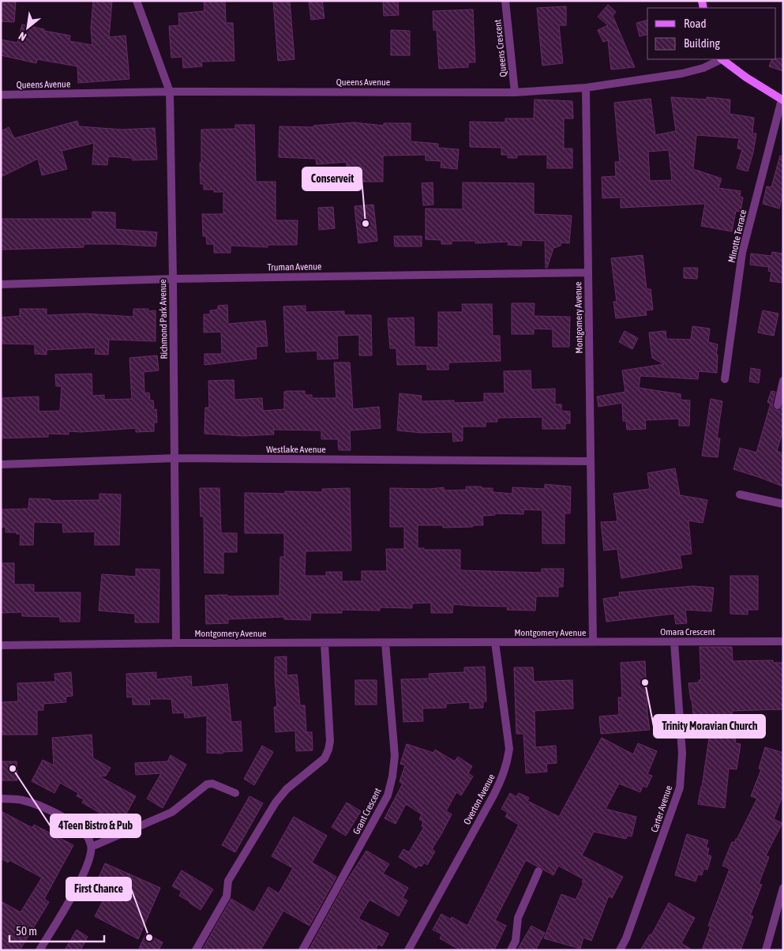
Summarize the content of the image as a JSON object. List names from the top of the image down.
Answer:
{
  "streets": {
    "street": [
      "Queens Crescent",
      "Queens Avenue",
      "Minotte Terrace",
      "Truman Avenue",
      "Montgomery Avenue",
      "Richmond Park Avenue",
      "Westlake Avenue",
      "Omara Crescent",
      "Overton Avenue",
      "Carter Avenue",
      "Grant Crescent"
    ]
  },
  "crossings": [
    ["Queens Crescent", "Queens Avenue"],
    ["Queens Avenue", "Montgomery Avenue"],
    ["Queens Avenue", "Richmond Park Avenue"],
    ["Truman Avenue", "Montgomery Avenue"],
    ["Truman Avenue", "Richmond Park Avenue"],
    ["Montgomery Avenue", "Richmond Park Avenue"],
    ["Montgomery Avenue", "Westlake Avenue"],
    ["Montgomery Avenue", "Omara Crescent"],
    ["Montgomery Avenue", "Overton Avenue"],
    ["Montgomery Avenue", "Grant Crescent"],
    ["Richmond Park Avenue", "Westlake Avenue"],
    ["Omara Crescent", "Carter Avenue"]
  ],
  "places": [
    "Conserveit",
    "Trinity Moravian Church",
    "4Teen Bistro & Pub",
    "First Chance"
  ],
  "legend": ["Road", "Building"],
  "scale_bar": "50 m",
  "north": "bottom left"
}
